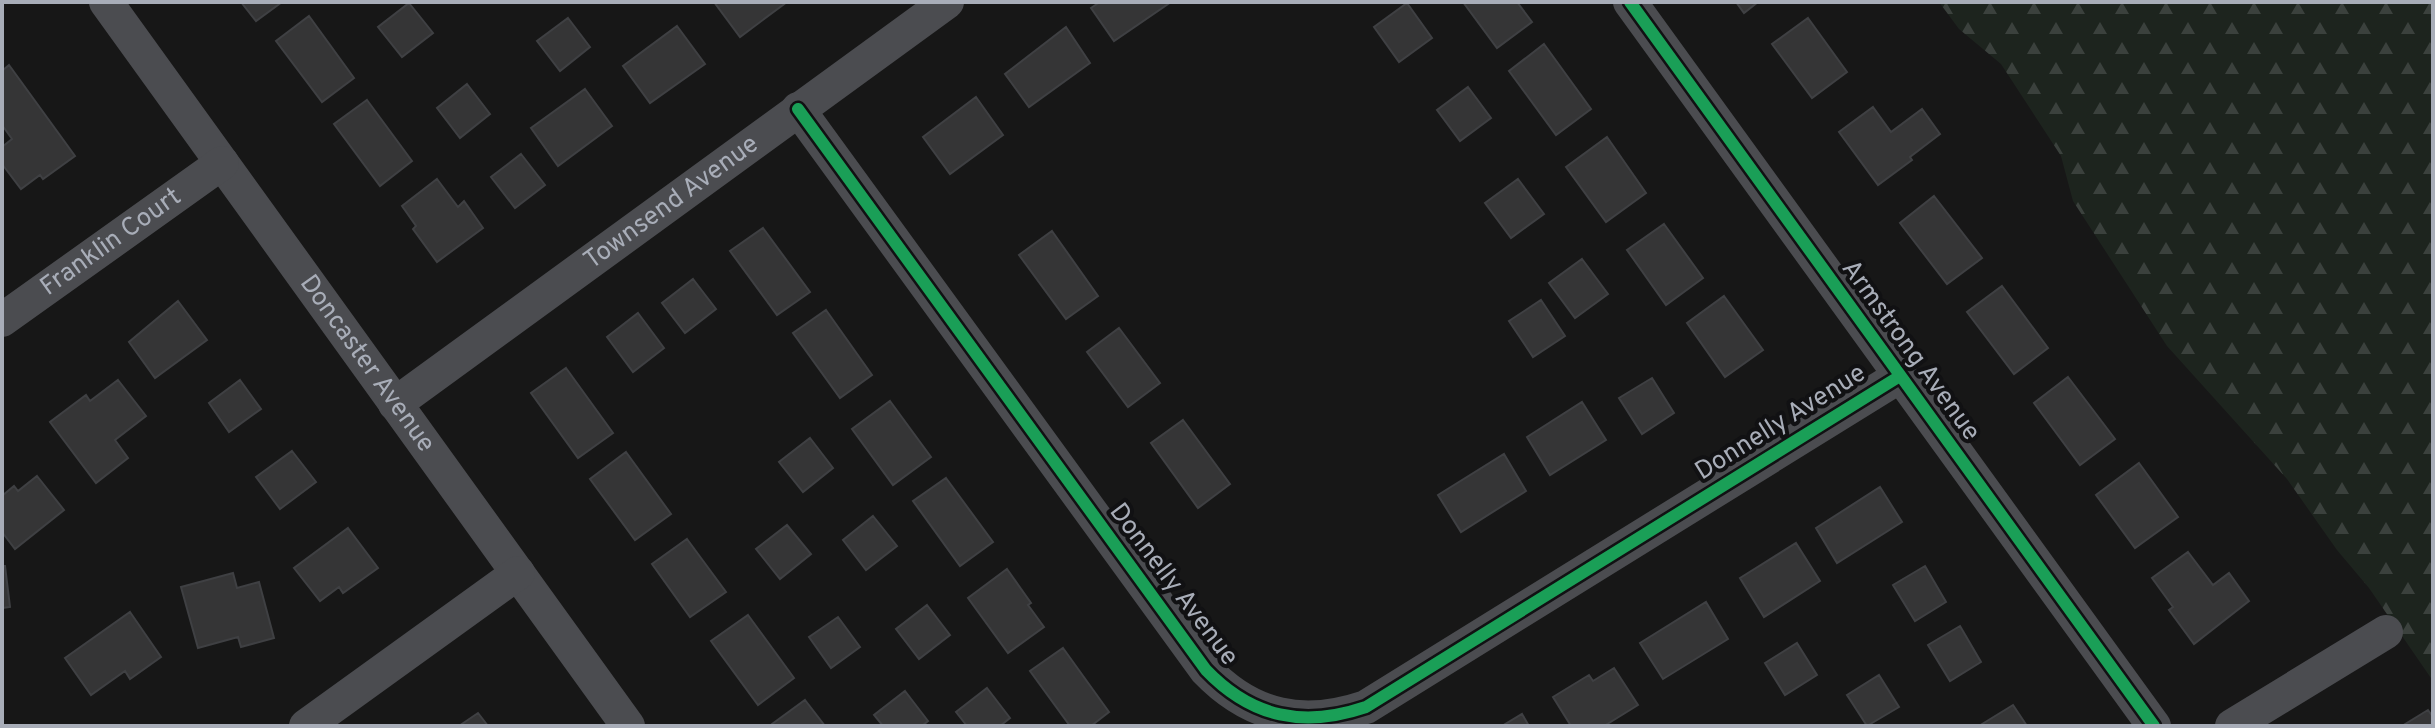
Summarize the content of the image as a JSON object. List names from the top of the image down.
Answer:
{
  "streets": {
    "street": [
      "Townsend Avenue",
      "Franklin Court",
      "Armstrong Avenue",
      "Doncaster Avenue",
      "Donnelly Avenue"
    ]
  },
  "crossings": [
    ["Townsend Avenue", "Doncaster Avenue"],
    ["Townsend Avenue", "Donnelly Avenue"],
    ["Franklin Court", "Doncaster Avenue"],
    ["Armstrong Avenue", "Donnelly Avenue"]
  ]
}
